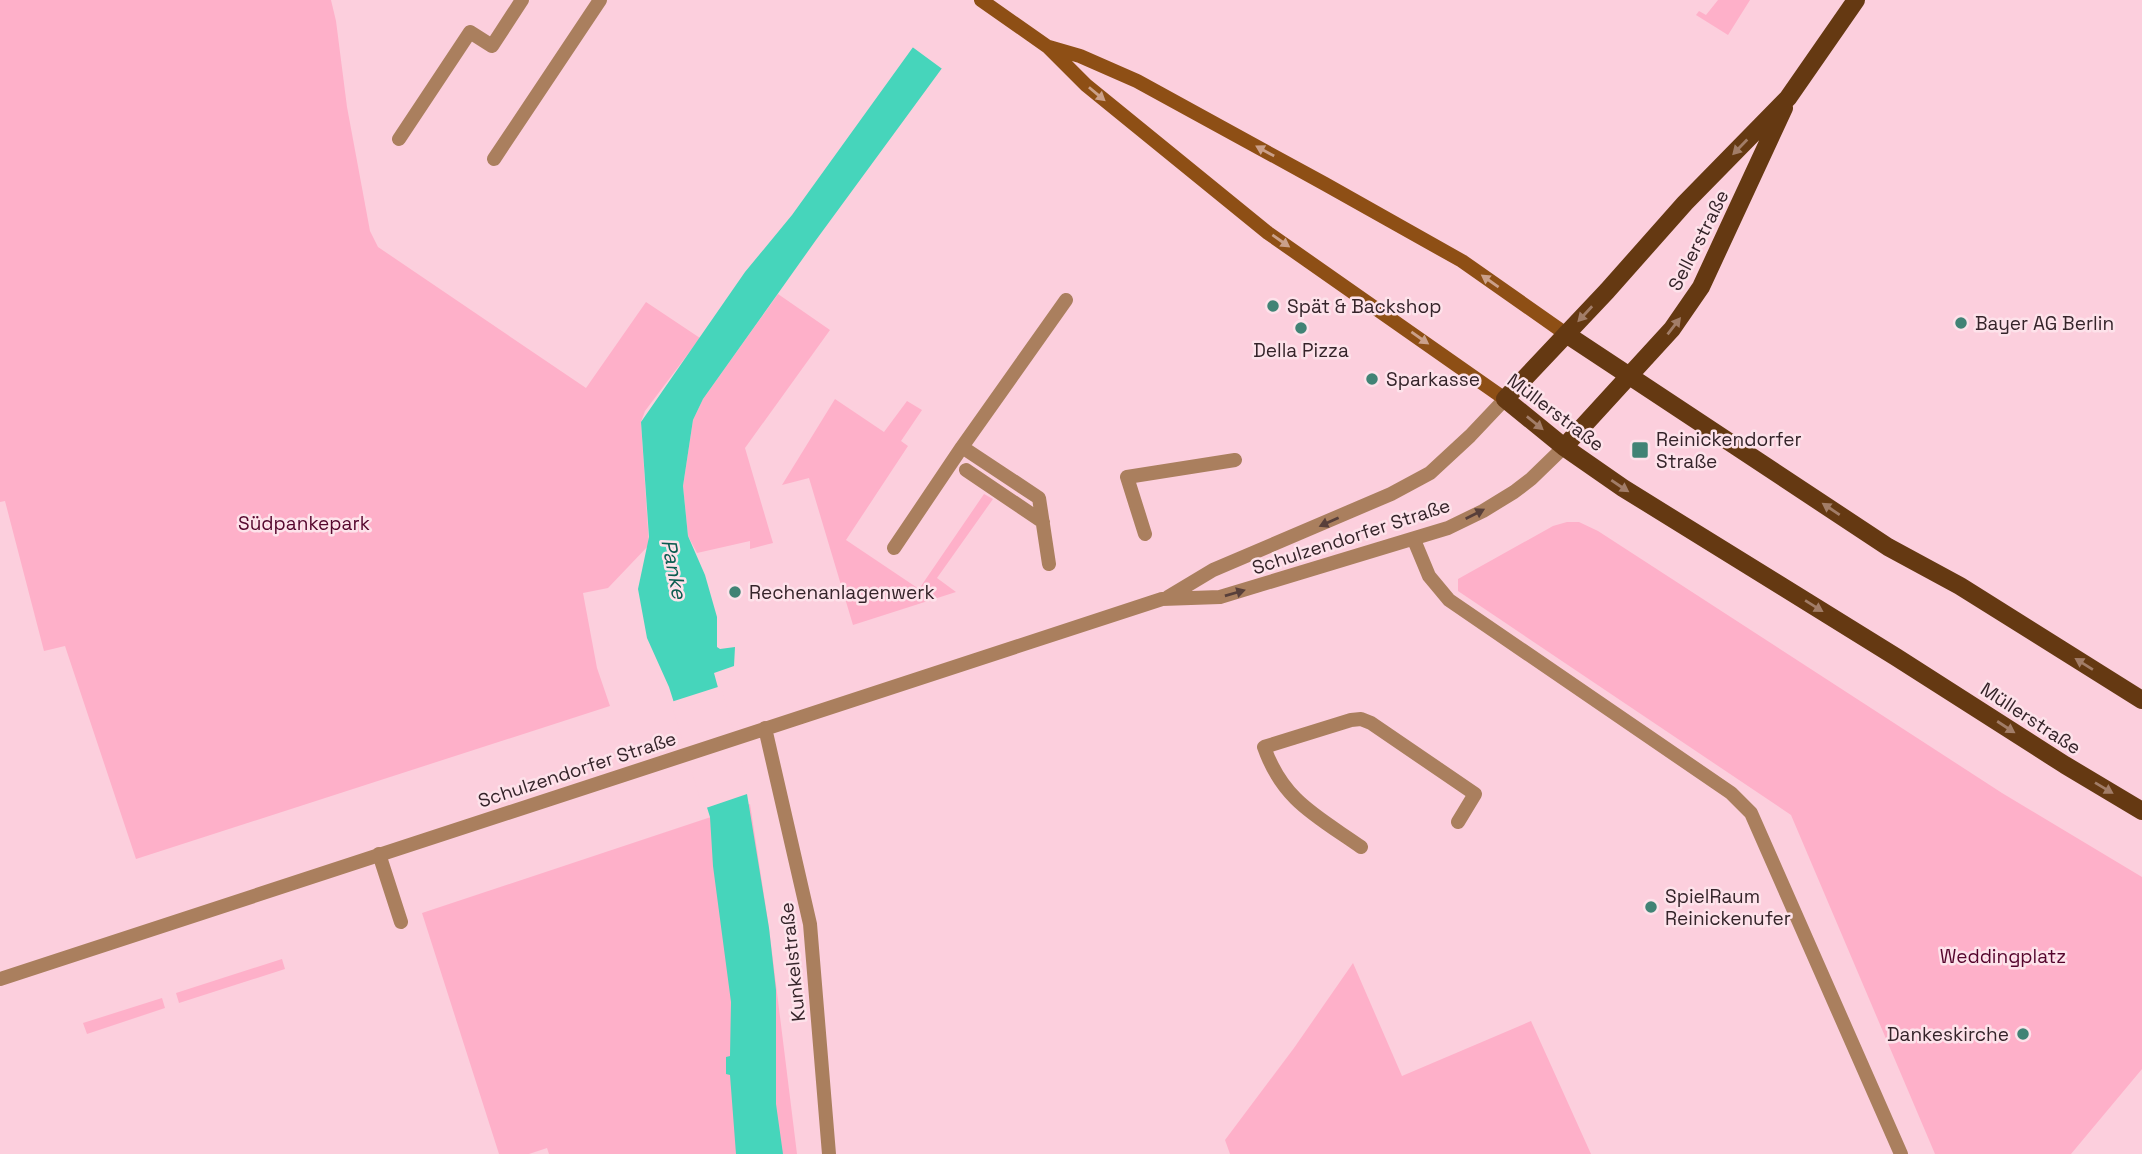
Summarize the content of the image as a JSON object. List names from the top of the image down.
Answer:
{
  "streets": {
    "main road": ["Sellerstraße", "Müllerstraße"],
    "street": ["Schulzendorfer Straße", "Kunkelstraße"]
  },
  "crossings": [
    ["Sellerstraße", "Müllerstraße"],
    ["Sellerstraße", "Schulzendorfer Straße"],
    ["Müllerstraße", "Schulzendorfer Straße"],
    ["Schulzendorfer Straße", "Kunkelstraße"]
  ],
  "water": ["Panke"],
  "parks": ["Südpankepark", "Weddingplatz"],
  "places": {
    "other": [
      "Spät & Backshop",
      "Bayer AG Berlin",
      "Della Pizza",
      "Sparkasse",
      "Rechenanlagenwerk",
      "SpielRaum Reinickenufer",
      "Dankeskirche"
    ],
    "transit": ["Reinickendorfer Straße"]
  }
}
